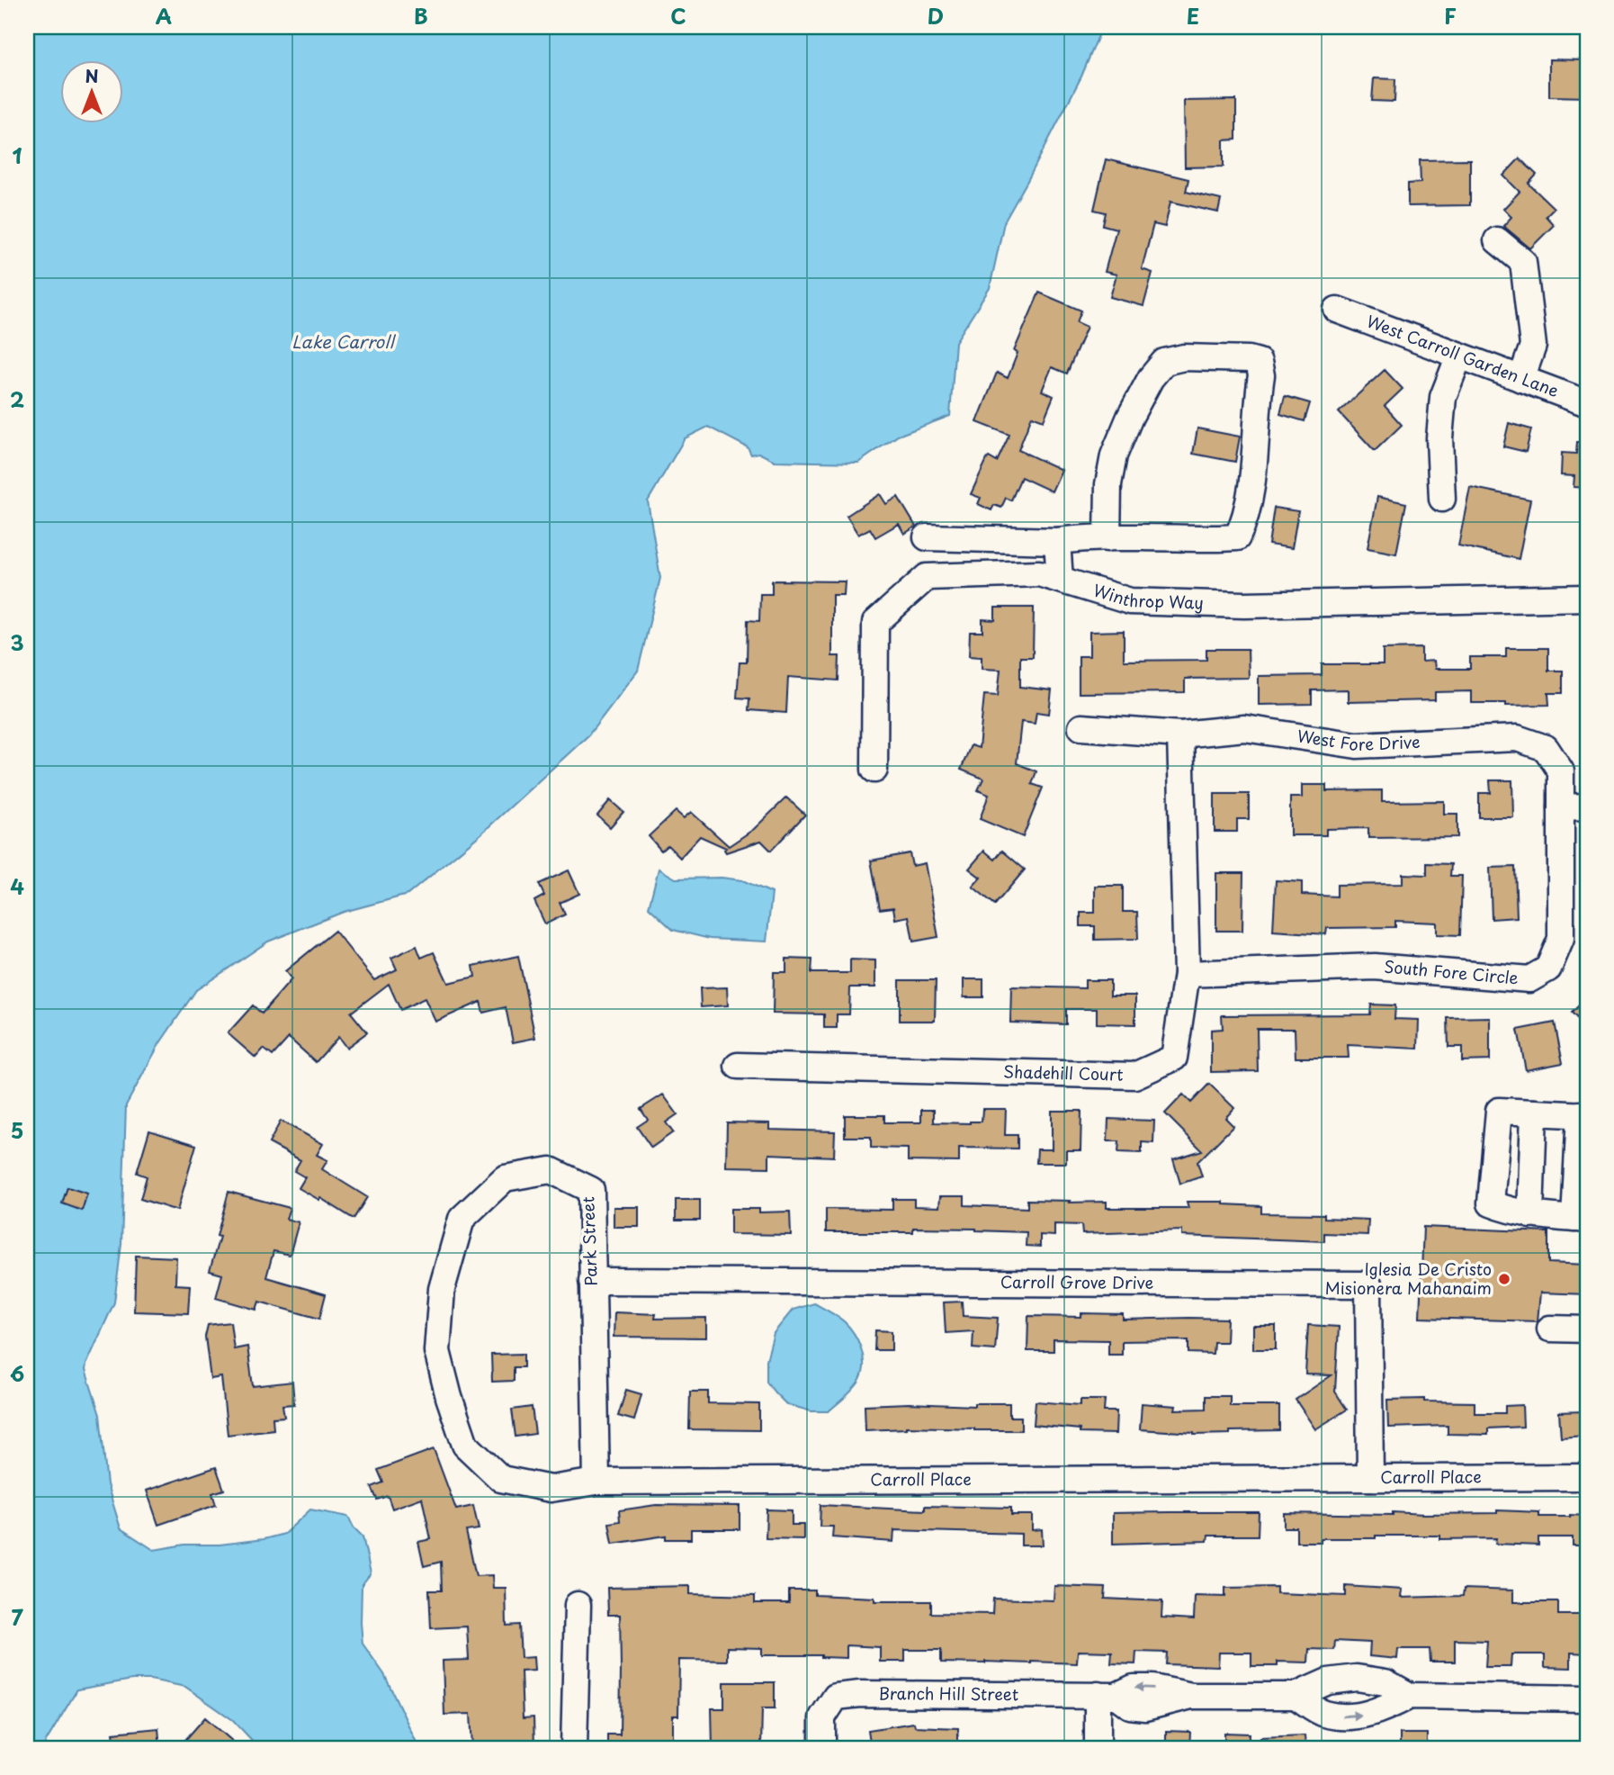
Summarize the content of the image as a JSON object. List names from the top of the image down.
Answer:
{
  "streets": {
    "street": [
      "West Carroll Garden Lane",
      "Winthrop Way",
      "West Fore Drive",
      "South Fore Circle",
      "Shadehill Court",
      "Park Street",
      "Carroll Grove Drive",
      "Carroll Place",
      "Branch Hill Street"
    ]
  },
  "crossings": [
    ["West Fore Drive", "South Fore Circle"],
    ["West Fore Drive", "Shadehill Court"],
    ["South Fore Circle", "Shadehill Court"],
    ["Park Street", "Carroll Grove Drive"],
    ["Park Street", "Carroll Place"],
    ["Carroll Grove Drive", "Carroll Place"]
  ],
  "water": ["Lake Carroll"],
  "places": ["Iglesia De Cristo Misionera Mahanaim"],
  "north": "top",
  "grid": {
    "columns": [
      "A",
      "B",
      "C",
      "D",
      "E",
      "F"
    ],
    "rows": [
      "1",
      "2",
      "3",
      "4",
      "5",
      "6",
      "7"
    ]
  }
}
